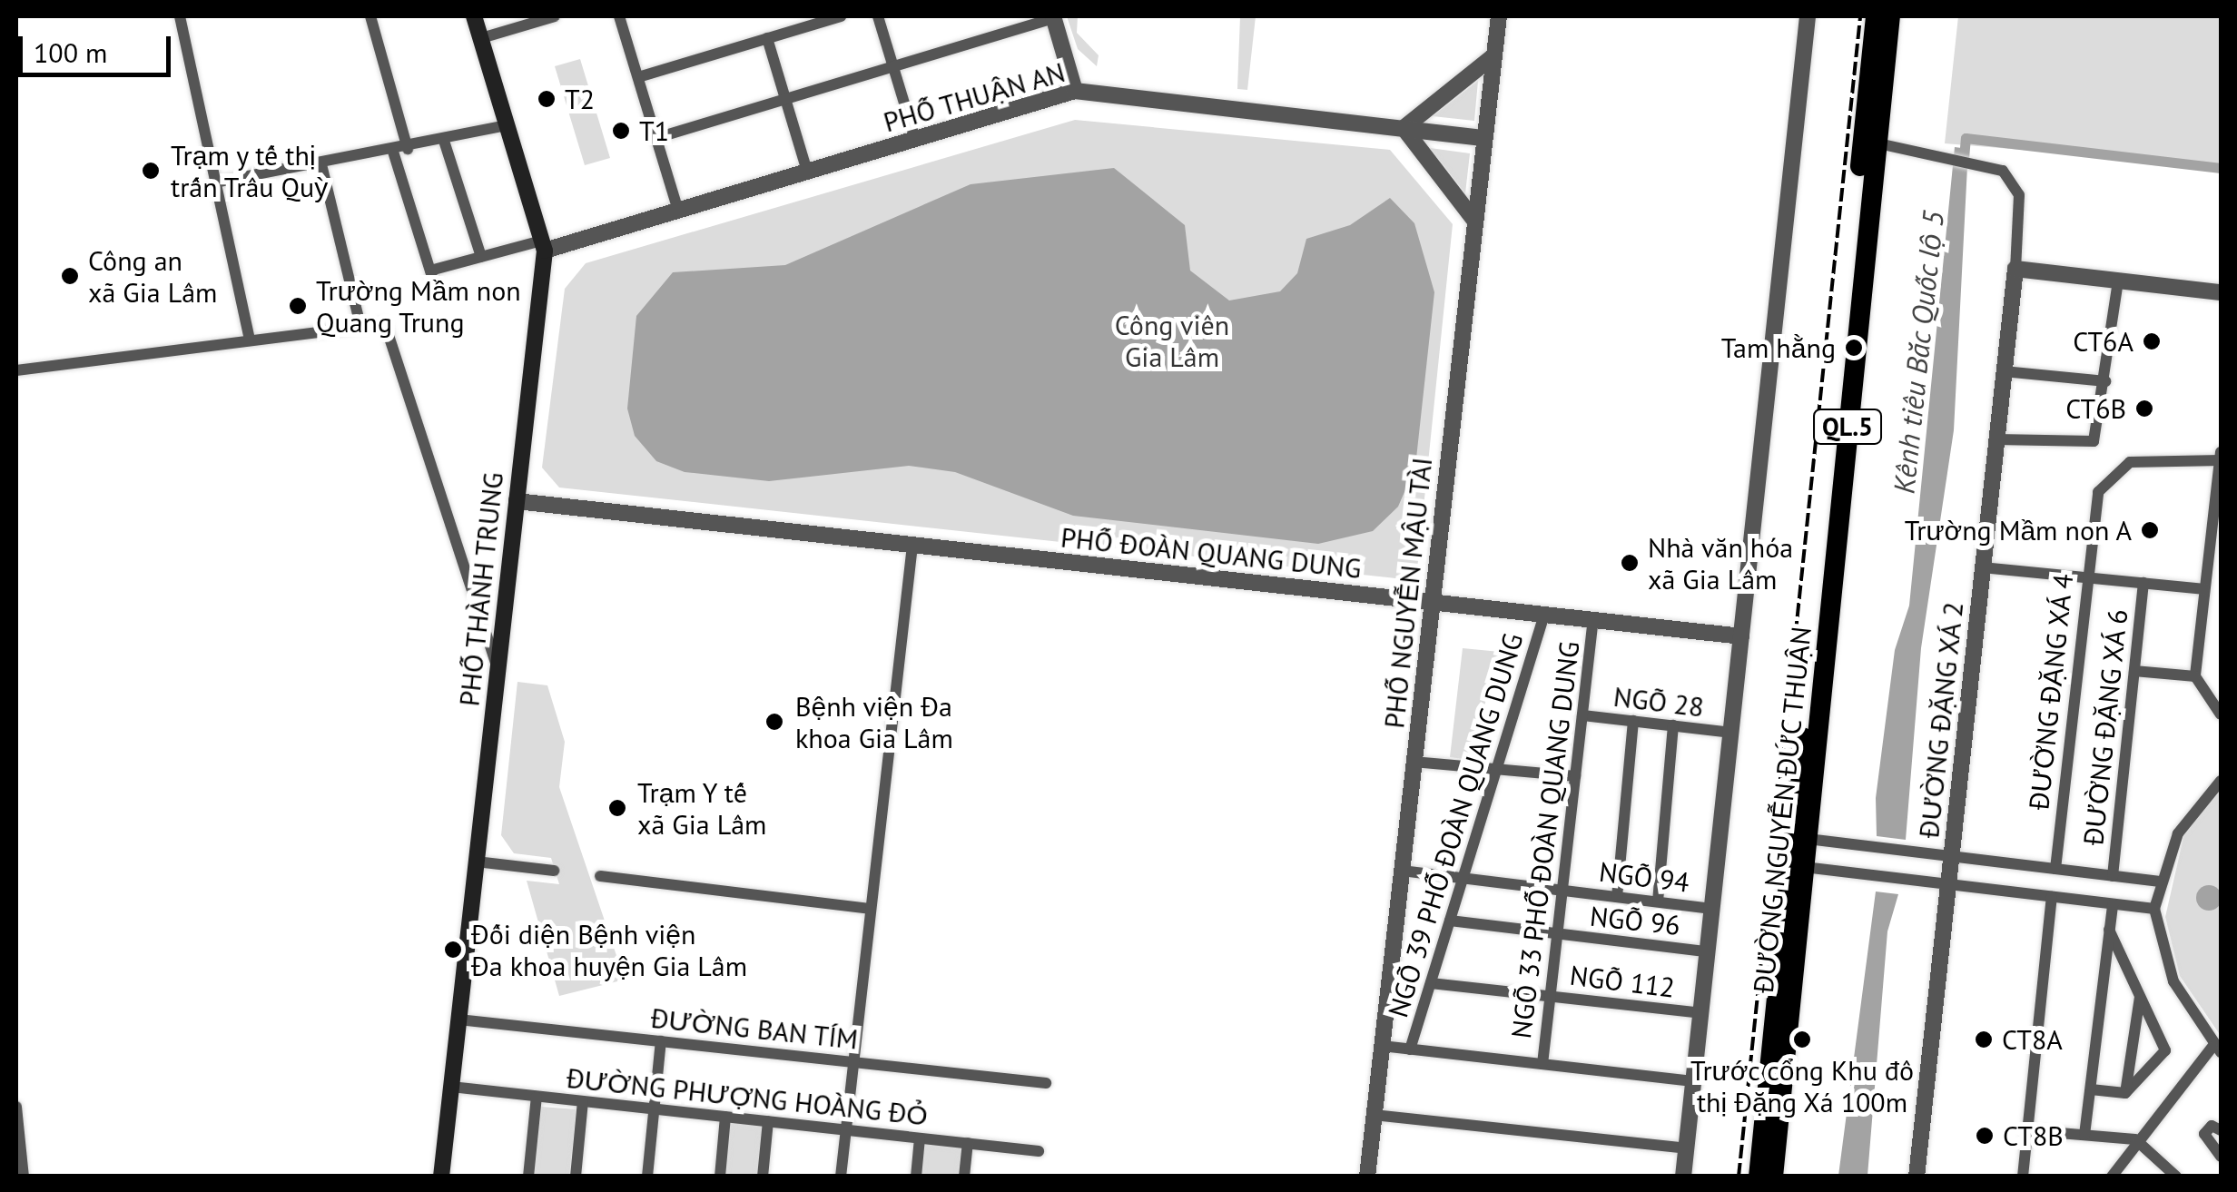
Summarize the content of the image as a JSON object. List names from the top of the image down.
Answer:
{
  "streets": {
    "highway": ["QL.5", "ĐƯỜNG NGUYỄN ĐỨC THUẬN"],
    "main road": ["PHỐ THÀNH TRUNG"],
    "street": [
      "PHỐ THUẬN AN",
      "PHỐ ĐOÀN QUANG DUNG",
      "PHỐ NGUYỄN MẬU TÀI",
      "ĐƯỜNG ĐẶNG XÁ 4",
      "NGÕ 28",
      "ĐƯỜNG ĐẶNG XÁ 2",
      "ĐƯỜNG ĐẶNG XÁ 6",
      "NGÕ 39 PHỐ ĐOÀN QUANG DUNG",
      "NGÕ 33 PHỐ ĐOÀN QUANG DUNG",
      "NGÕ 94",
      "NGÕ 96",
      "NGÕ 112",
      "ĐƯỜNG BAN TÍM",
      "ĐƯỜNG PHƯỢNG HOÀNG ĐỎ"
    ]
  },
  "crossings": [
    ["PHỐ THUẬN AN", "PHỐ THÀNH TRUNG"],
    ["PHỐ THUẬN AN", "PHỐ NGUYỄN MẬU TÀI"],
    ["PHỐ ĐOÀN QUANG DUNG", "PHỐ THÀNH TRUNG"],
    ["PHỐ ĐOÀN QUANG DUNG", "PHỐ NGUYỄN MẬU TÀI"],
    ["PHỐ ĐOÀN QUANG DUNG", "NGÕ 39 PHỐ ĐOÀN QUANG DUNG"],
    ["PHỐ ĐOÀN QUANG DUNG", "NGÕ 33 PHỐ ĐOÀN QUANG DUNG"],
    ["PHỐ THÀNH TRUNG", "ĐƯỜNG BAN TÍM"],
    ["PHỐ THÀNH TRUNG", "ĐƯỜNG PHƯỢNG HOÀNG ĐỎ"],
    ["PHỐ NGUYỄN MẬU TÀI", "NGÕ 94"],
    ["NGÕ 28", "NGÕ 33 PHỐ ĐOÀN QUANG DUNG"],
    ["NGÕ 39 PHỐ ĐOÀN QUANG DUNG", "NGÕ 94"],
    ["NGÕ 39 PHỐ ĐOÀN QUANG DUNG", "NGÕ 96"],
    ["NGÕ 39 PHỐ ĐOÀN QUANG DUNG", "NGÕ 112"],
    ["NGÕ 33 PHỐ ĐOÀN QUANG DUNG", "NGÕ 94"],
    ["NGÕ 33 PHỐ ĐOÀN QUANG DUNG", "NGÕ 96"],
    ["NGÕ 33 PHỐ ĐOÀN QUANG DUNG", "NGÕ 112"]
  ],
  "water": ["Kênh tiêu Bắc Quốc lộ 5"],
  "parks": ["Công viên Gia Lâm"],
  "places": [
    "T2",
    "T1",
    "Trạm y tế thị trấn Trâu Quỳ",
    "Công an xã Gia Lâm",
    "Trường Mầm non Quang Trung",
    "CT6A",
    "Tam hằng",
    "CT6B",
    "Trường Mầm non A",
    "Nhà văn hóa xã Gia Lâm",
    "Bệnh viện Đa khoa Gia Lâm",
    "Trạm Y tế xã Gia Lâm",
    "Đối diện Bệnh viện Đa khoa huyện Gia Lâm",
    "Trước cổng Khu đô thị Đặng Xá 100m",
    "CT8A",
    "CT8B"
  ],
  "scale_bar": "100 m"
}
